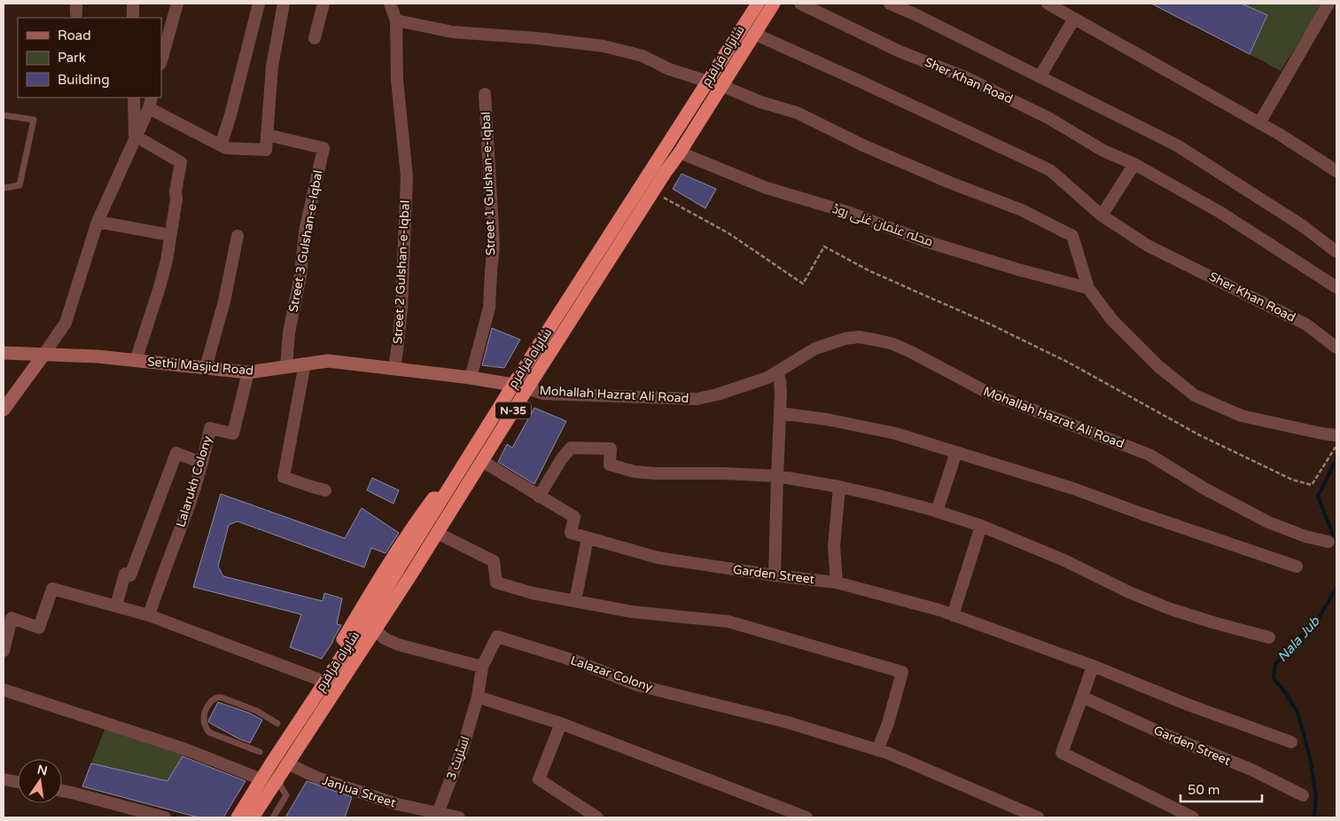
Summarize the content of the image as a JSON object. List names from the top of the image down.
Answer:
{
  "streets": {
    "highway": ["شاہراہ قراقرم", "N-35"],
    "street": [
      "Sher Khan Road",
      "Street 1 Gulshan-e-Iqbal",
      "محلہ عثمان غنی روڈ",
      "Street 3 Gulshan-e-Iqbal",
      "Street 2 Gulshan-e-Iqbal",
      "Sethi Masjid Road",
      "Mohallah Hazrat Ali Road",
      "Lalarukh Colony",
      "Garden Street",
      "Lalazar Colony",
      "اسٹریٹ 3",
      "Janjua Street"
    ]
  },
  "crossings": [
    ["شاہراہ قراقرم", "Sher Khan Road"],
    ["شاہراہ قراقرم", "محلہ عثمان غنی روڈ"],
    ["شاہراہ قراقرم", "Sethi Masjid Road"],
    ["شاہراہ قراقرم", "Mohallah Hazrat Ali Road"],
    ["شاہراہ قراقرم", "Garden Street"],
    ["شاہراہ قراقرم", "Janjua Street"],
    ["Street 1 Gulshan-e-Iqbal", "Sethi Masjid Road"],
    ["Street 3 Gulshan-e-Iqbal", "Sethi Masjid Road"],
    ["Street 2 Gulshan-e-Iqbal", "Sethi Masjid Road"],
    ["Sethi Masjid Road", "Lalarukh Colony"],
    ["Lalazar Colony", "اسٹریٹ 3"],
    ["اسٹریٹ 3", "Janjua Street"]
  ],
  "water": ["Nala Jub"],
  "legend": ["Road", "Park", "Building"],
  "scale_bar": "50 m",
  "north": "top"
}
